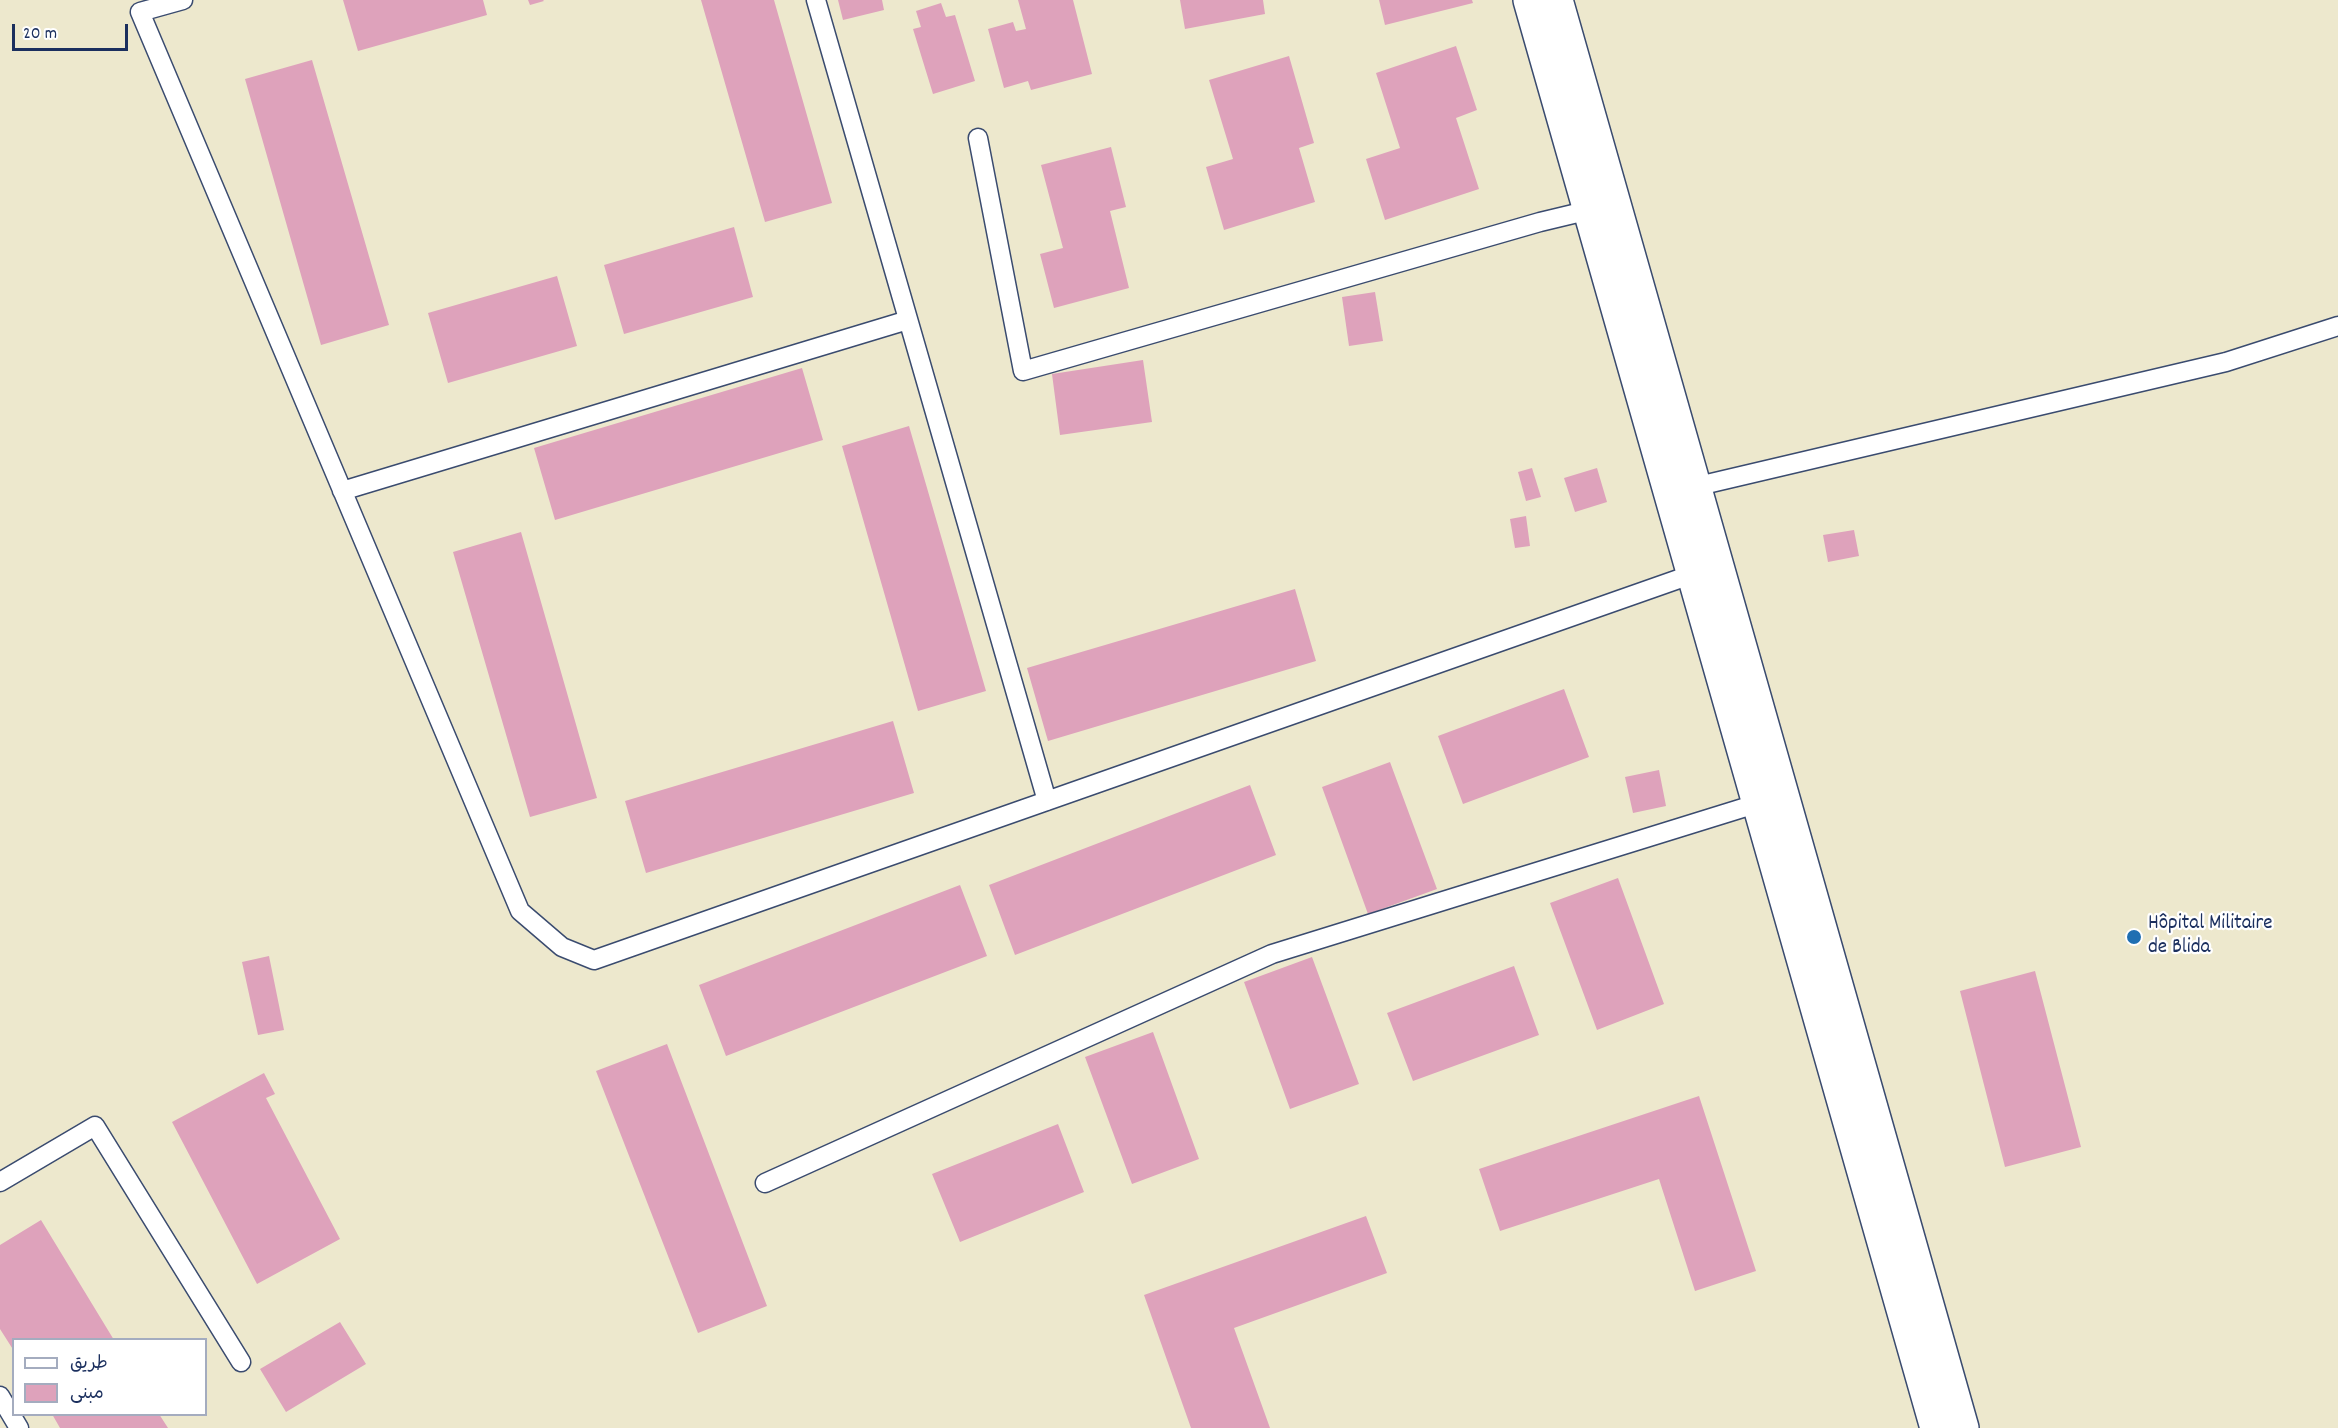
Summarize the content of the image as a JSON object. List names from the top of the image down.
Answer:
{
  "places": ["Hôpital Militaire de Blida"],
  "legend": ["طريق", "مبنى"],
  "scale_bar": "20 m"
}
